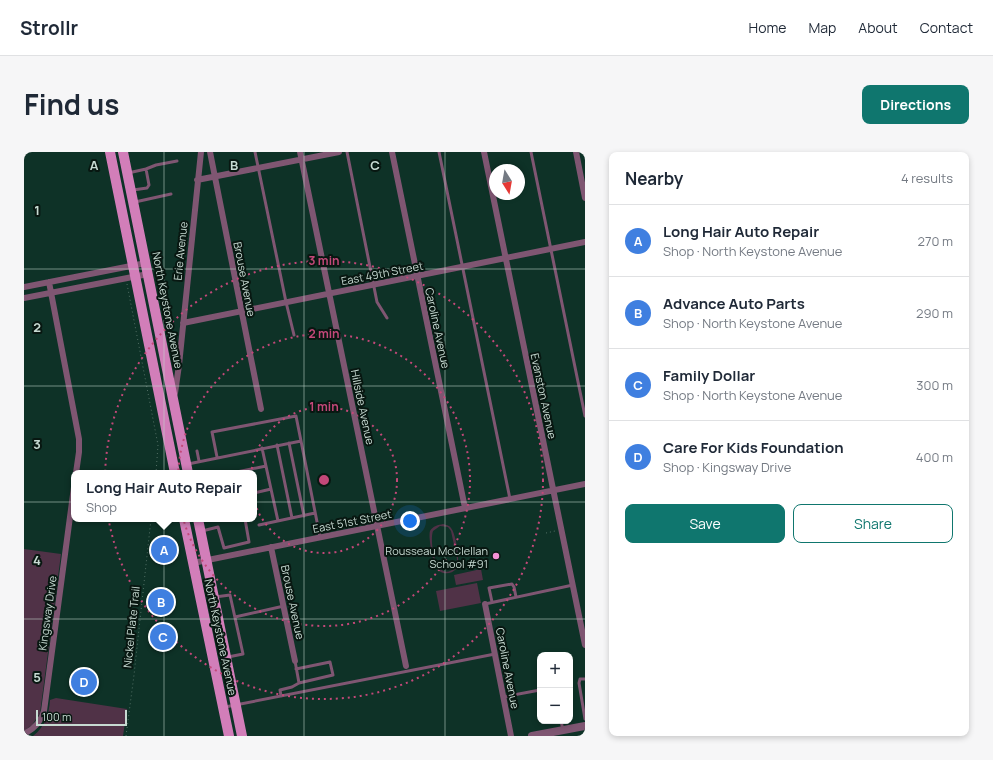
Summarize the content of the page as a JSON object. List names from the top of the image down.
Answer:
{
  "streets": {
    "main road": ["North Keystone Avenue"],
    "street": [
      "Erie Avenue",
      "East 49th Street",
      "Brouse Avenue",
      "Caroline Avenue",
      "Evanston Avenue",
      "Hillside Avenue",
      "East 51st Street",
      "Kingsway Drive"
    ],
    "path": ["Nickel Plate Trail"]
  },
  "crossings": [
    ["Erie Avenue", "East 49th Street"],
    ["Erie Avenue", "North Keystone Avenue"],
    ["East 49th Street", "Brouse Avenue"],
    ["East 49th Street", "Caroline Avenue"],
    ["East 49th Street", "Evanston Avenue"],
    ["East 49th Street", "Hillside Avenue"],
    ["Brouse Avenue", "East 51st Street"],
    ["North Keystone Avenue", "East 51st Street"],
    ["Caroline Avenue", "East 51st Street"],
    ["Evanston Avenue", "East 51st Street"],
    ["Hillside Avenue", "East 51st Street"]
  ],
  "places": ["Rousseau McClellan School #91"],
  "scale_bar": "100 m",
  "north": "bottom",
  "page": {
    "header": "Strollr",
    "nav": [
      "Home",
      "Map",
      "About",
      "Contact"
    ],
    "title": "Find us",
    "buttons": [
      "Directions",
      ["Save", "Share"]
    ],
    "heading": ["Nearby", "4 results"],
    "list": [
      {
        "mark": "A",
        "name": "Long Hair Auto Repair",
        "note": "Shop · North Keystone Avenue",
        "value": "270 m"
      },
      {
        "mark": "B",
        "name": "Advance Auto Parts",
        "note": "Shop · North Keystone Avenue",
        "value": "290 m"
      },
      {
        "mark": "C",
        "name": "Family Dollar",
        "note": "Shop · North Keystone Avenue",
        "value": "300 m"
      },
      {
        "mark": "D",
        "name": "Care For Kids Foundation",
        "note": "Shop · Kingsway Drive",
        "value": "400 m"
      }
    ],
    "popup": ["Long Hair Auto Repair", "Shop"],
    "pins": [
      "A",
      "B",
      "C",
      "D"
    ],
    "map_buttons": ["+", "−"],
    "scale": "100 m"
  },
  "grid": {
    "columns": ["A", "B", "C"],
    "rows": [
      "1",
      "2",
      "3",
      "4",
      "5"
    ]
  },
  "rings": ["3 min", "2 min", "1 min"]
}
